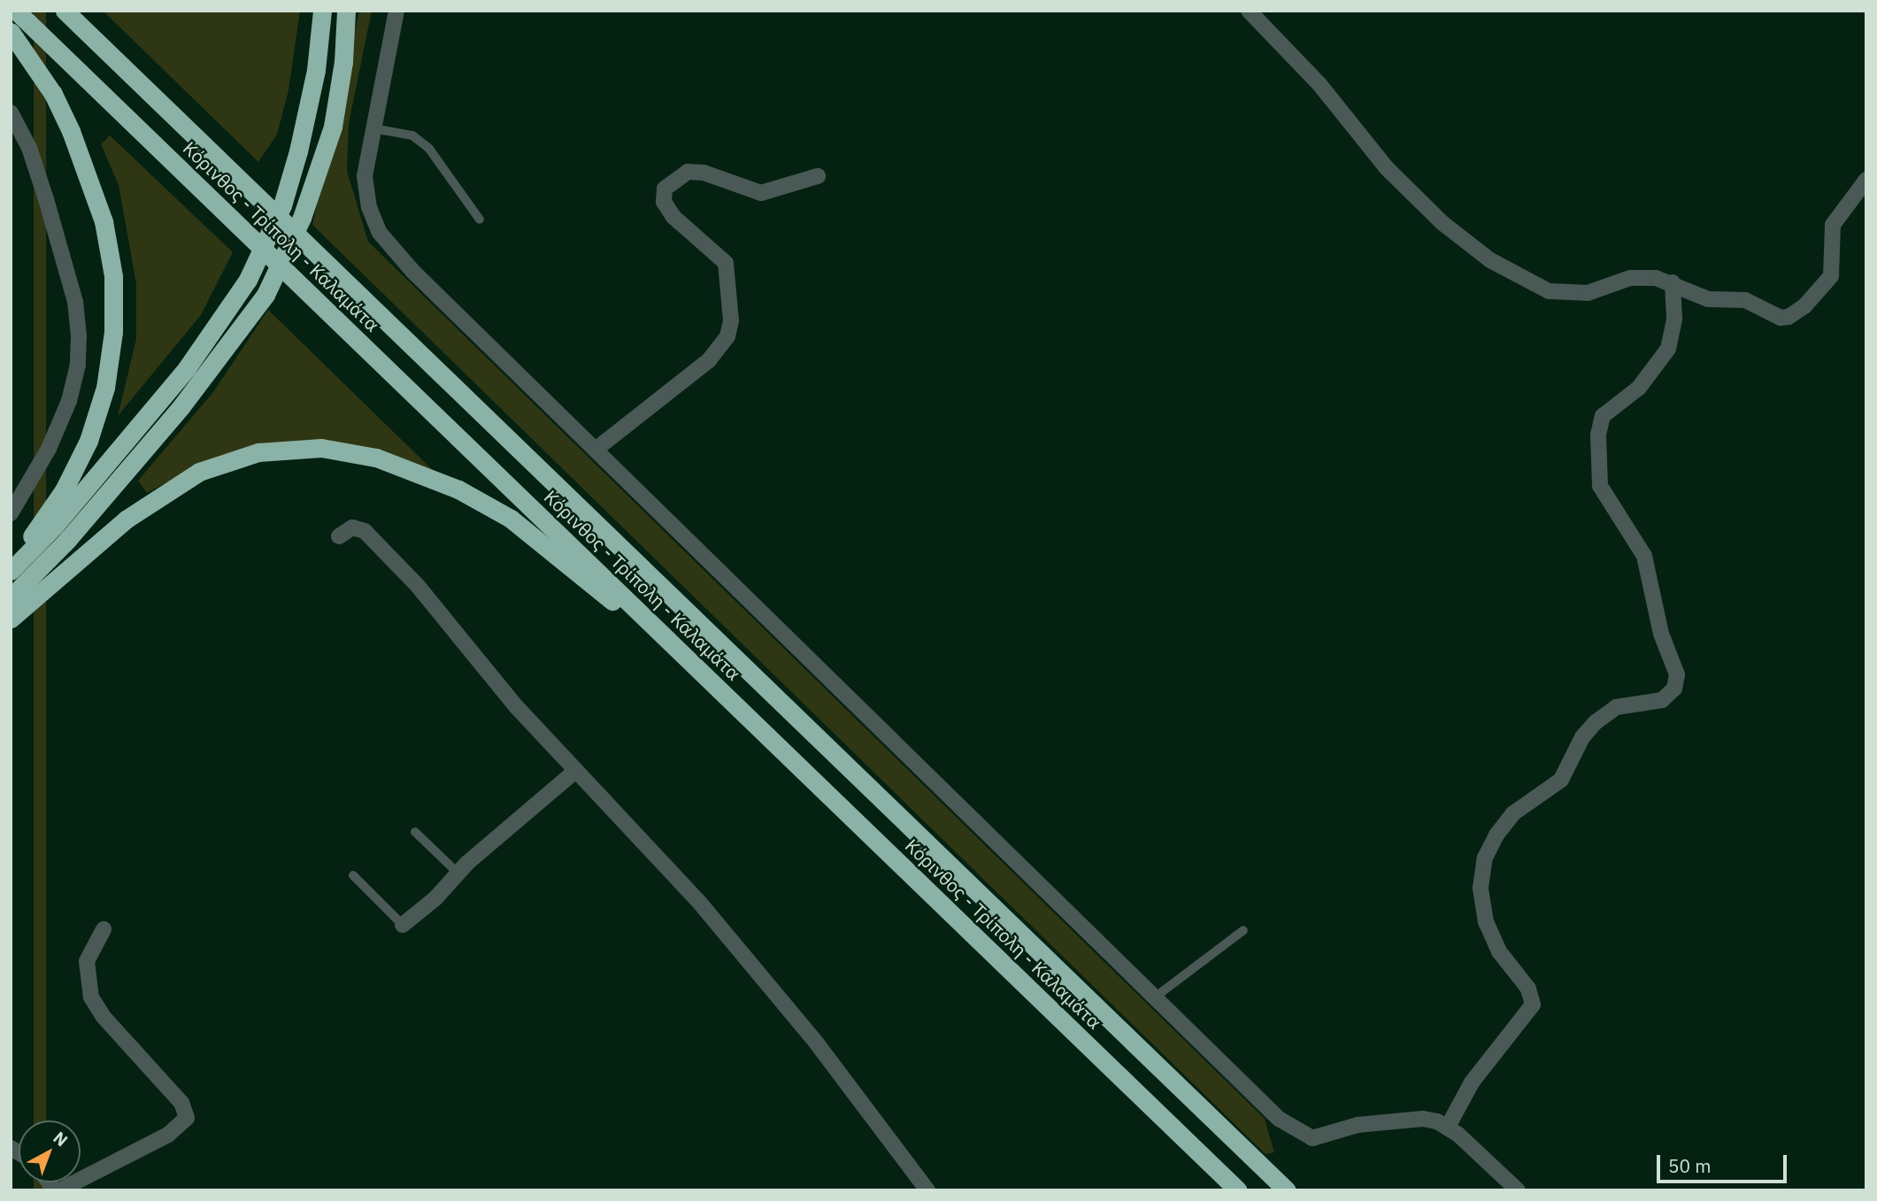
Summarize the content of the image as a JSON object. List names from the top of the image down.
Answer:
{
  "streets": {
    "highway": ["Κόρινθος - Τρίπολη - Καλαμάτα"]
  },
  "scale_bar": "50 m",
  "north": "top right"
}
